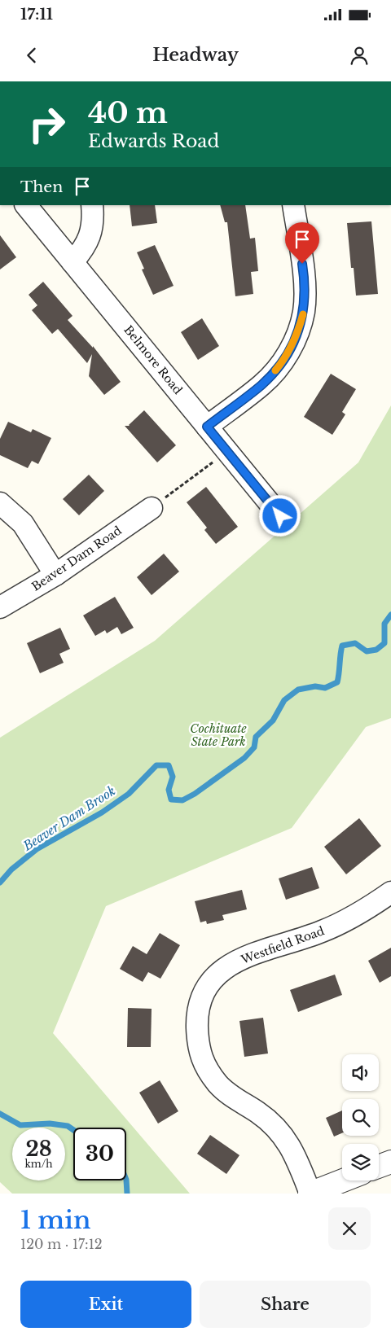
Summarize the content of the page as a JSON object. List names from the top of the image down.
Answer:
{
  "streets": {
    "street": ["Belmore Road", "Beaver Dam Road", "Westfield Road"]
  },
  "water": ["Beaver Dam Brook"],
  "parks": ["Cochituate State Park"],
  "page": {
    "status": "17:11",
    "header": "Headway",
    "turn": ["40 m", "Edwards Road"],
    "then": "Then",
    "speed": "28 km/h",
    "limit": "30",
    "heading": ["1 min", "120 m · 17:12"],
    "buttons": ["Exit", "Share"]
  }
}
